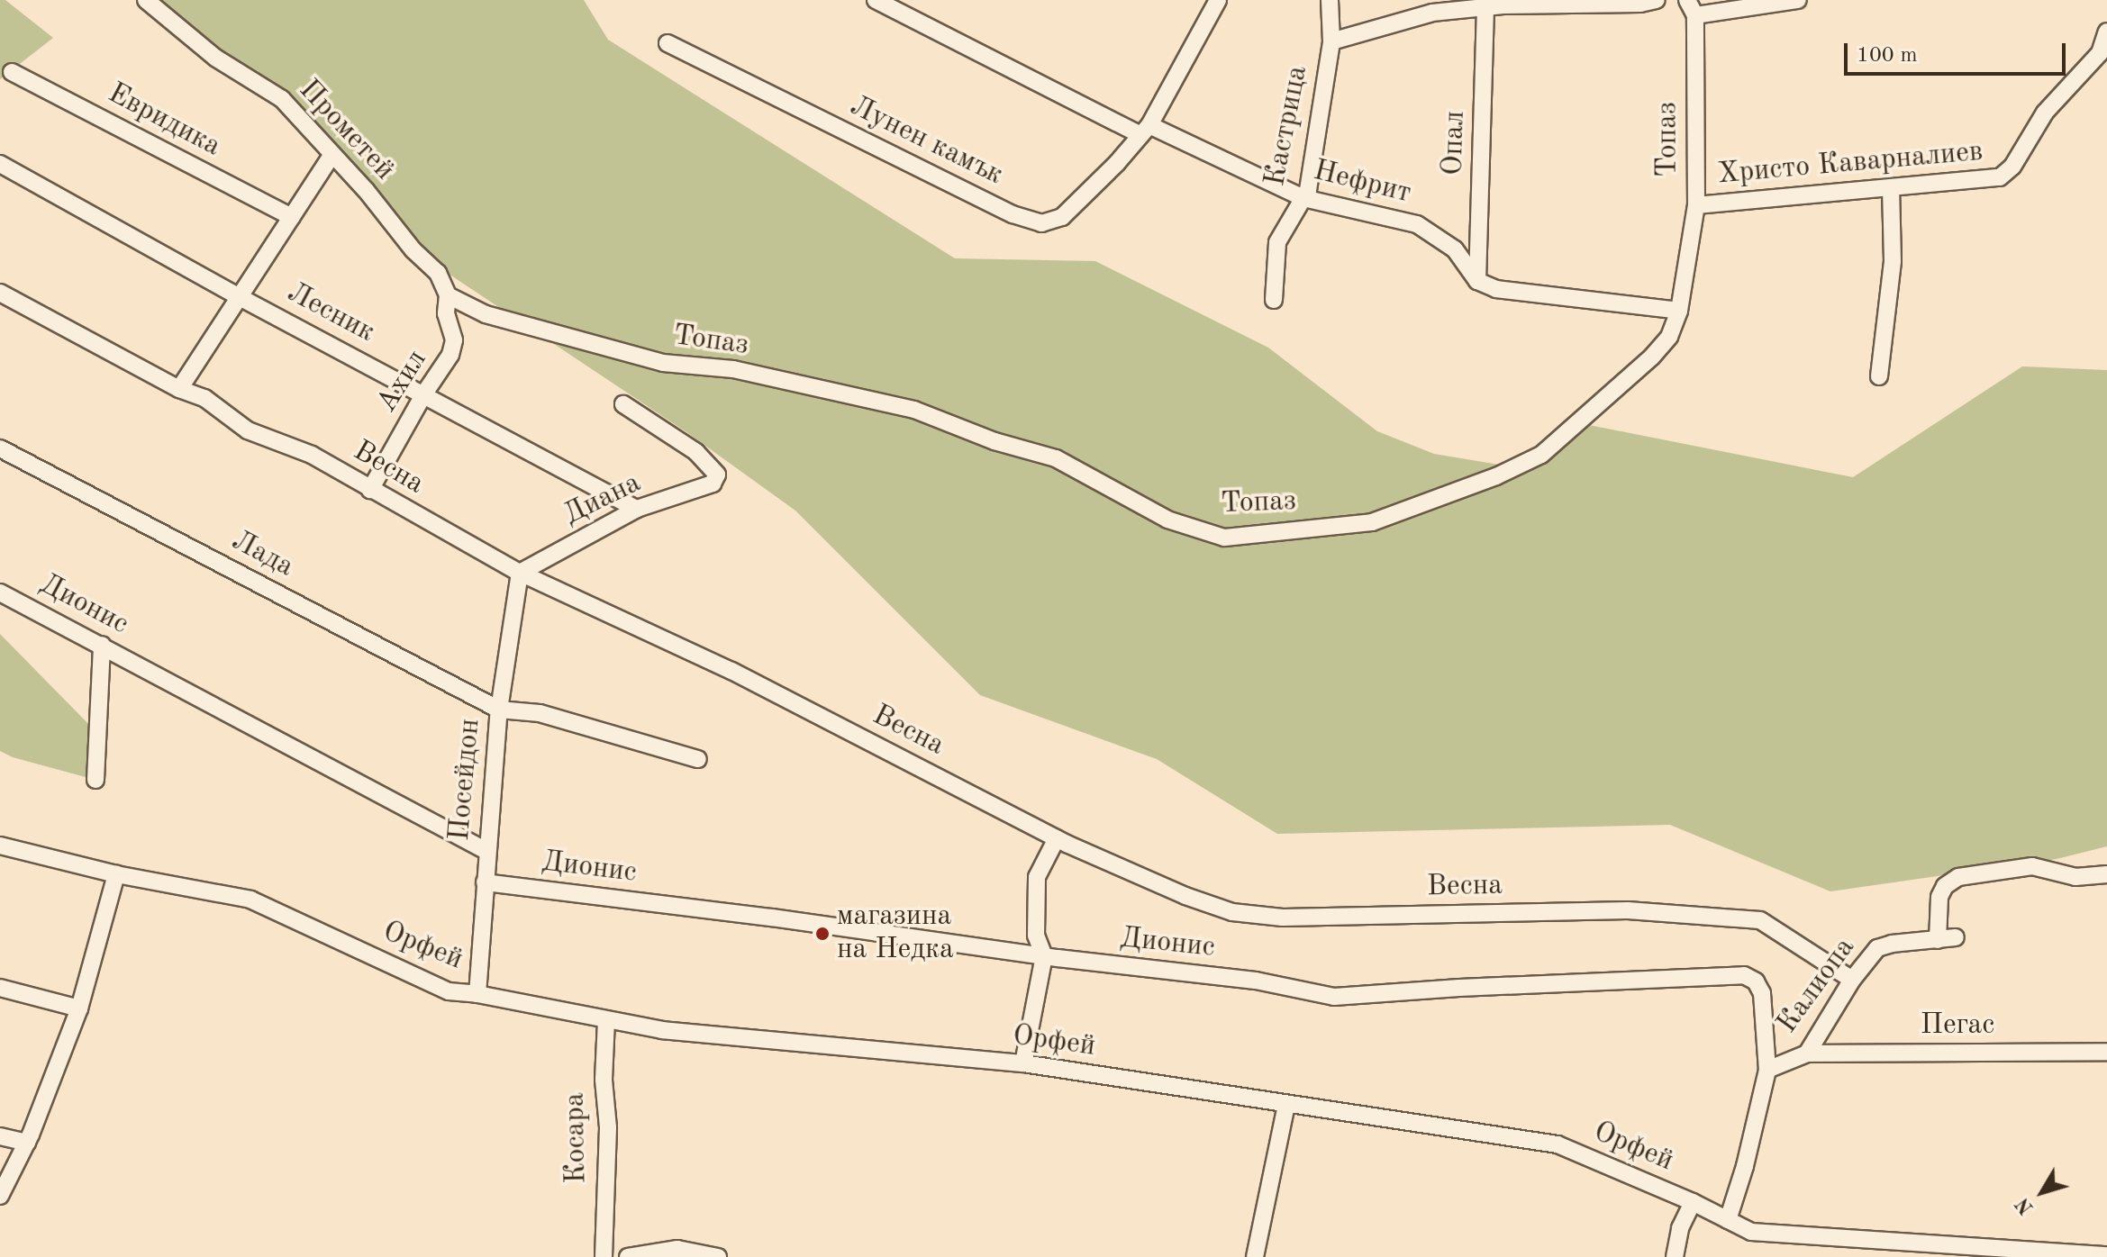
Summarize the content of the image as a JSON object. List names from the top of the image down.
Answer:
{
  "streets": {
    "street": [
      "Евридика",
      "Кастрица",
      "Прометей",
      "Топаз",
      "Лунен камък",
      "Опал",
      "Христо Каварналиев",
      "Нефрит",
      "Лесник",
      "Ахил",
      "Весна",
      "Диана",
      "Лада",
      "Дионис",
      "Посейдон",
      "Орфей",
      "Калиопа",
      "Пегас",
      "Косара"
    ]
  },
  "crossings": [
    ["Кастрица", "Нефрит"],
    ["Прометей", "Топаз"],
    ["Прометей", "Ахил"],
    ["Топаз", "Христо Каварналиев"],
    ["Топаз", "Ахил"],
    ["Лунен камък", "Нефрит"],
    ["Опал", "Нефрит"],
    ["Лесник", "Ахил"],
    ["Лесник", "Диана"],
    ["Ахил", "Весна"],
    ["Весна", "Диана"],
    ["Весна", "Посейдон"],
    ["Весна", "Калиопа"],
    ["Диана", "Посейдон"],
    ["Лада", "Посейдон"],
    ["Дионис", "Посейдон"],
    ["Дионис", "Калиопа"],
    ["Посейдон", "Орфей"],
    ["Орфей", "Калиопа"],
    ["Орфей", "Косара"],
    ["Калиопа", "Пегас"]
  ],
  "places": ["магазина на Недка"],
  "scale_bar": "100 m",
  "north": "bottom left"
}
